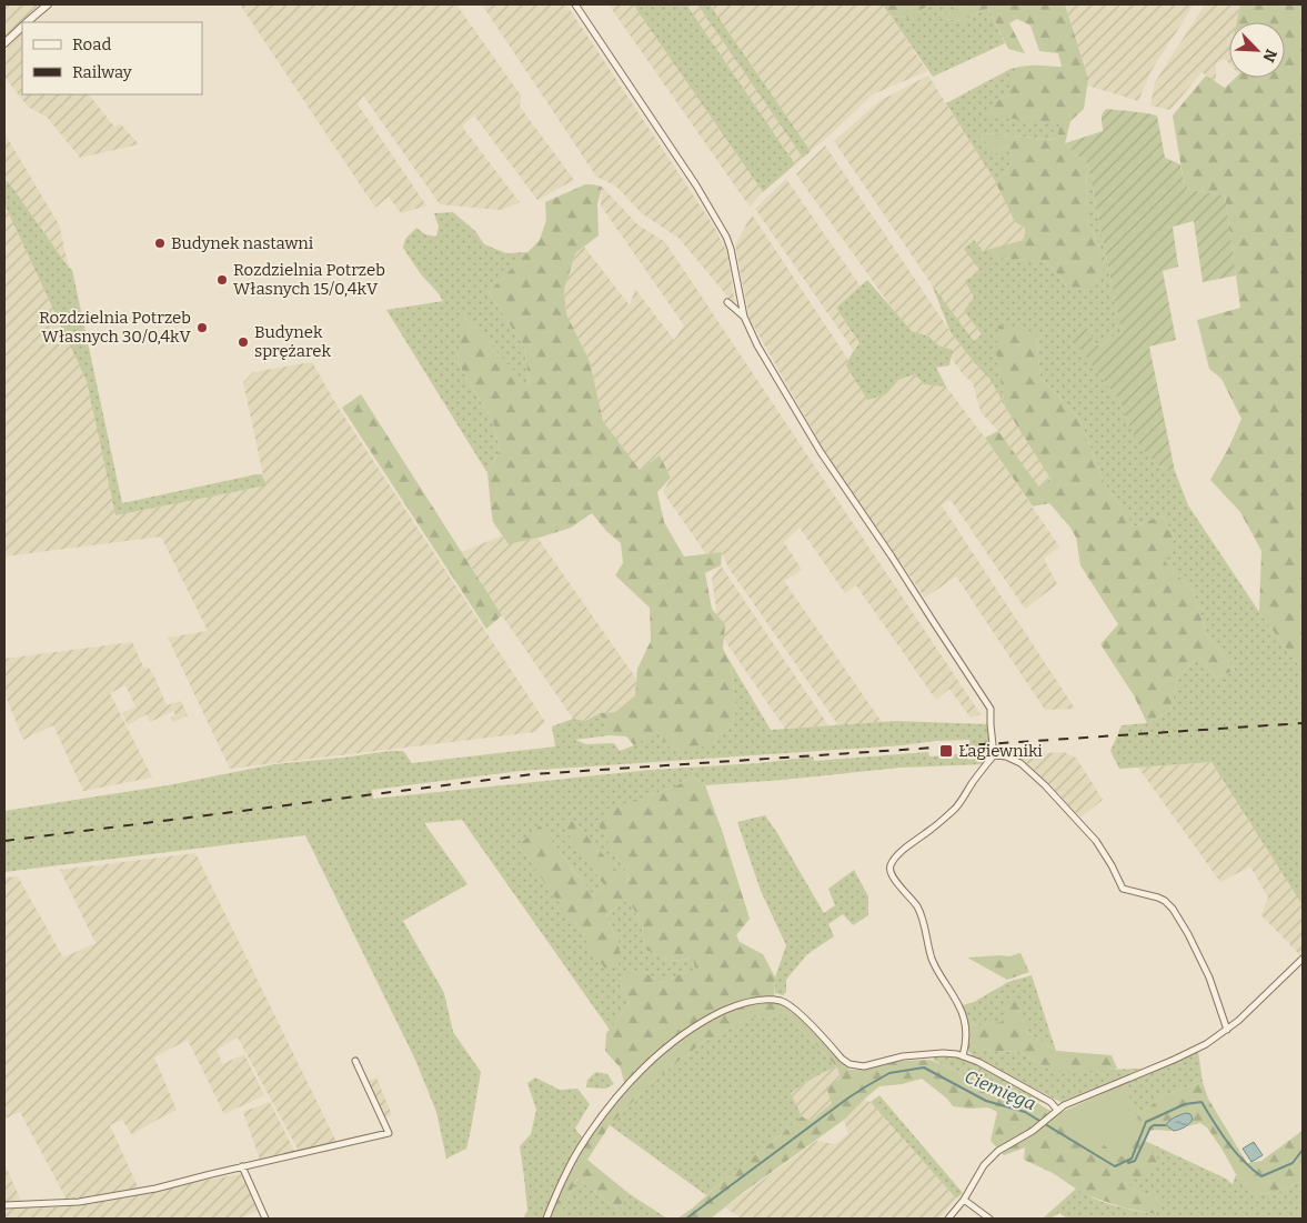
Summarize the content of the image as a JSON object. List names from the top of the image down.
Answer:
{
  "water": ["Ciemięga"],
  "places": {
    "other": [
      "Budynek nastawni",
      "Rozdzielnia Potrzeb Własnych 15/0,4kV",
      "Rozdzielnia Potrzeb Własnych 30/0,4kV",
      "Budynek sprężarek"
    ],
    "transit": ["Łagiewniki"]
  },
  "legend": ["Road", "Railway"],
  "north": "bottom right"
}
